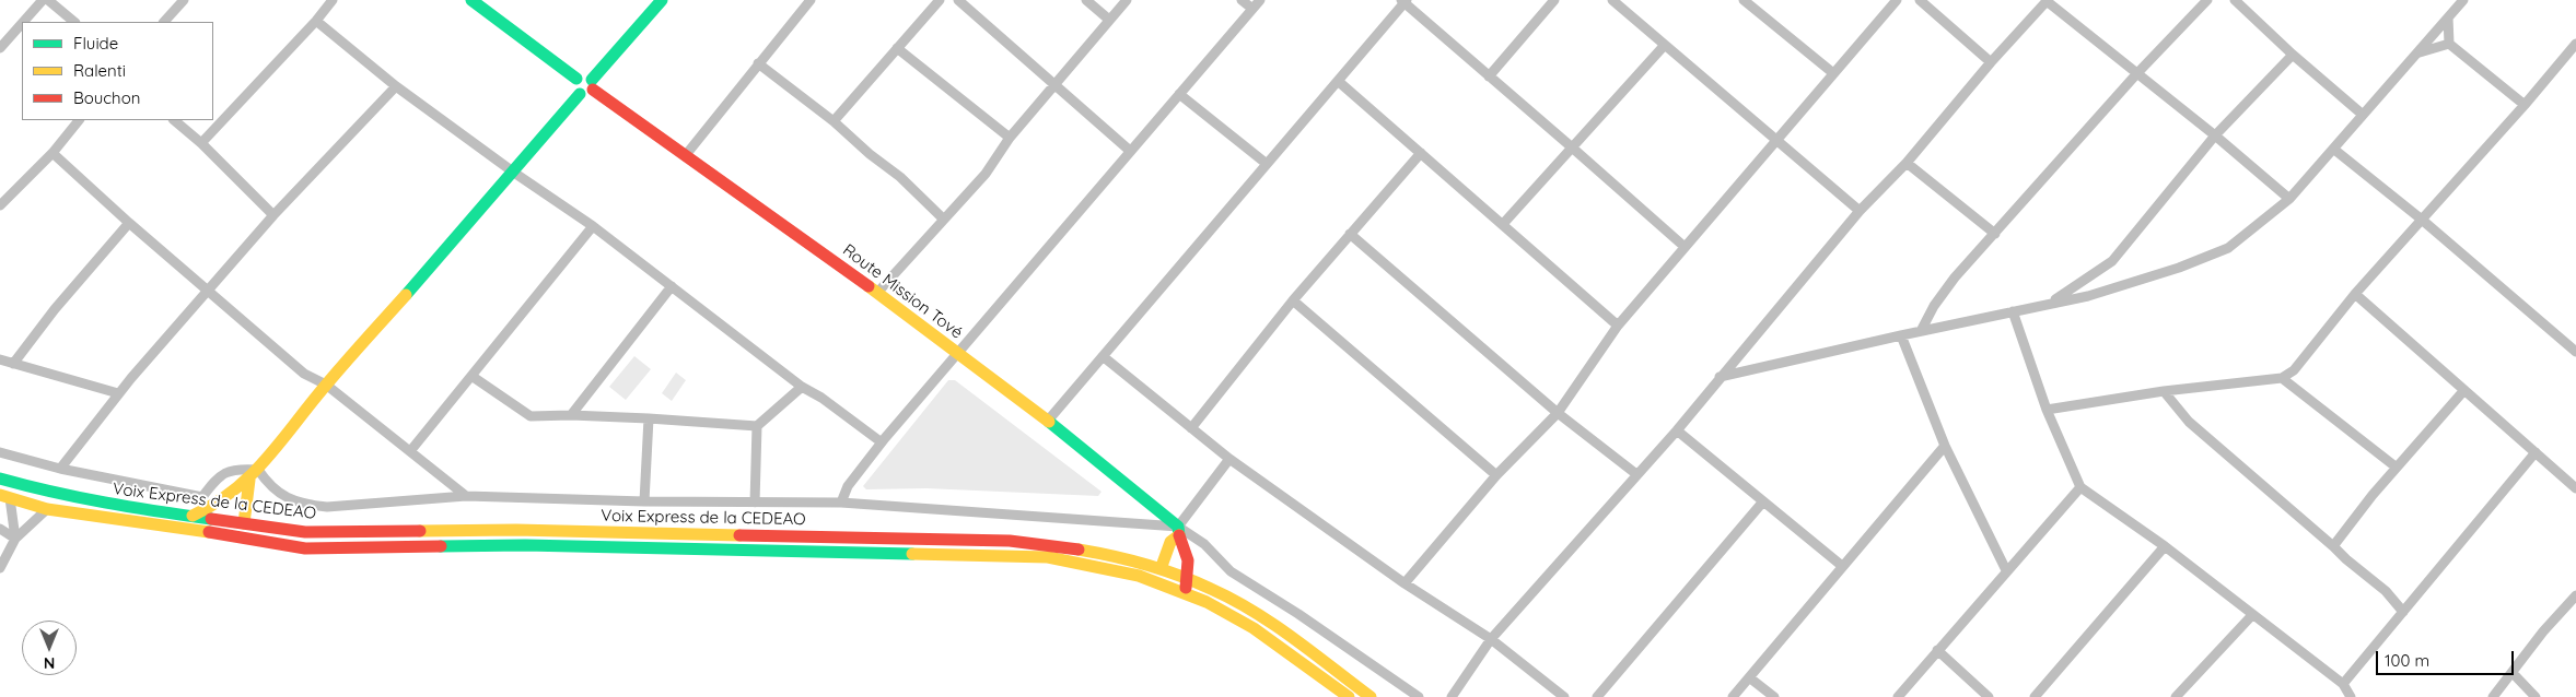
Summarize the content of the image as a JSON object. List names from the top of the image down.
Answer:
{
  "streets": {
    "main road": ["Route Mission Tové", "Voix Express de la CEDEAO"]
  },
  "legend": ["Fluide", "Ralenti", "Bouchon"],
  "scale_bar": "100 m",
  "north": "bottom"
}
